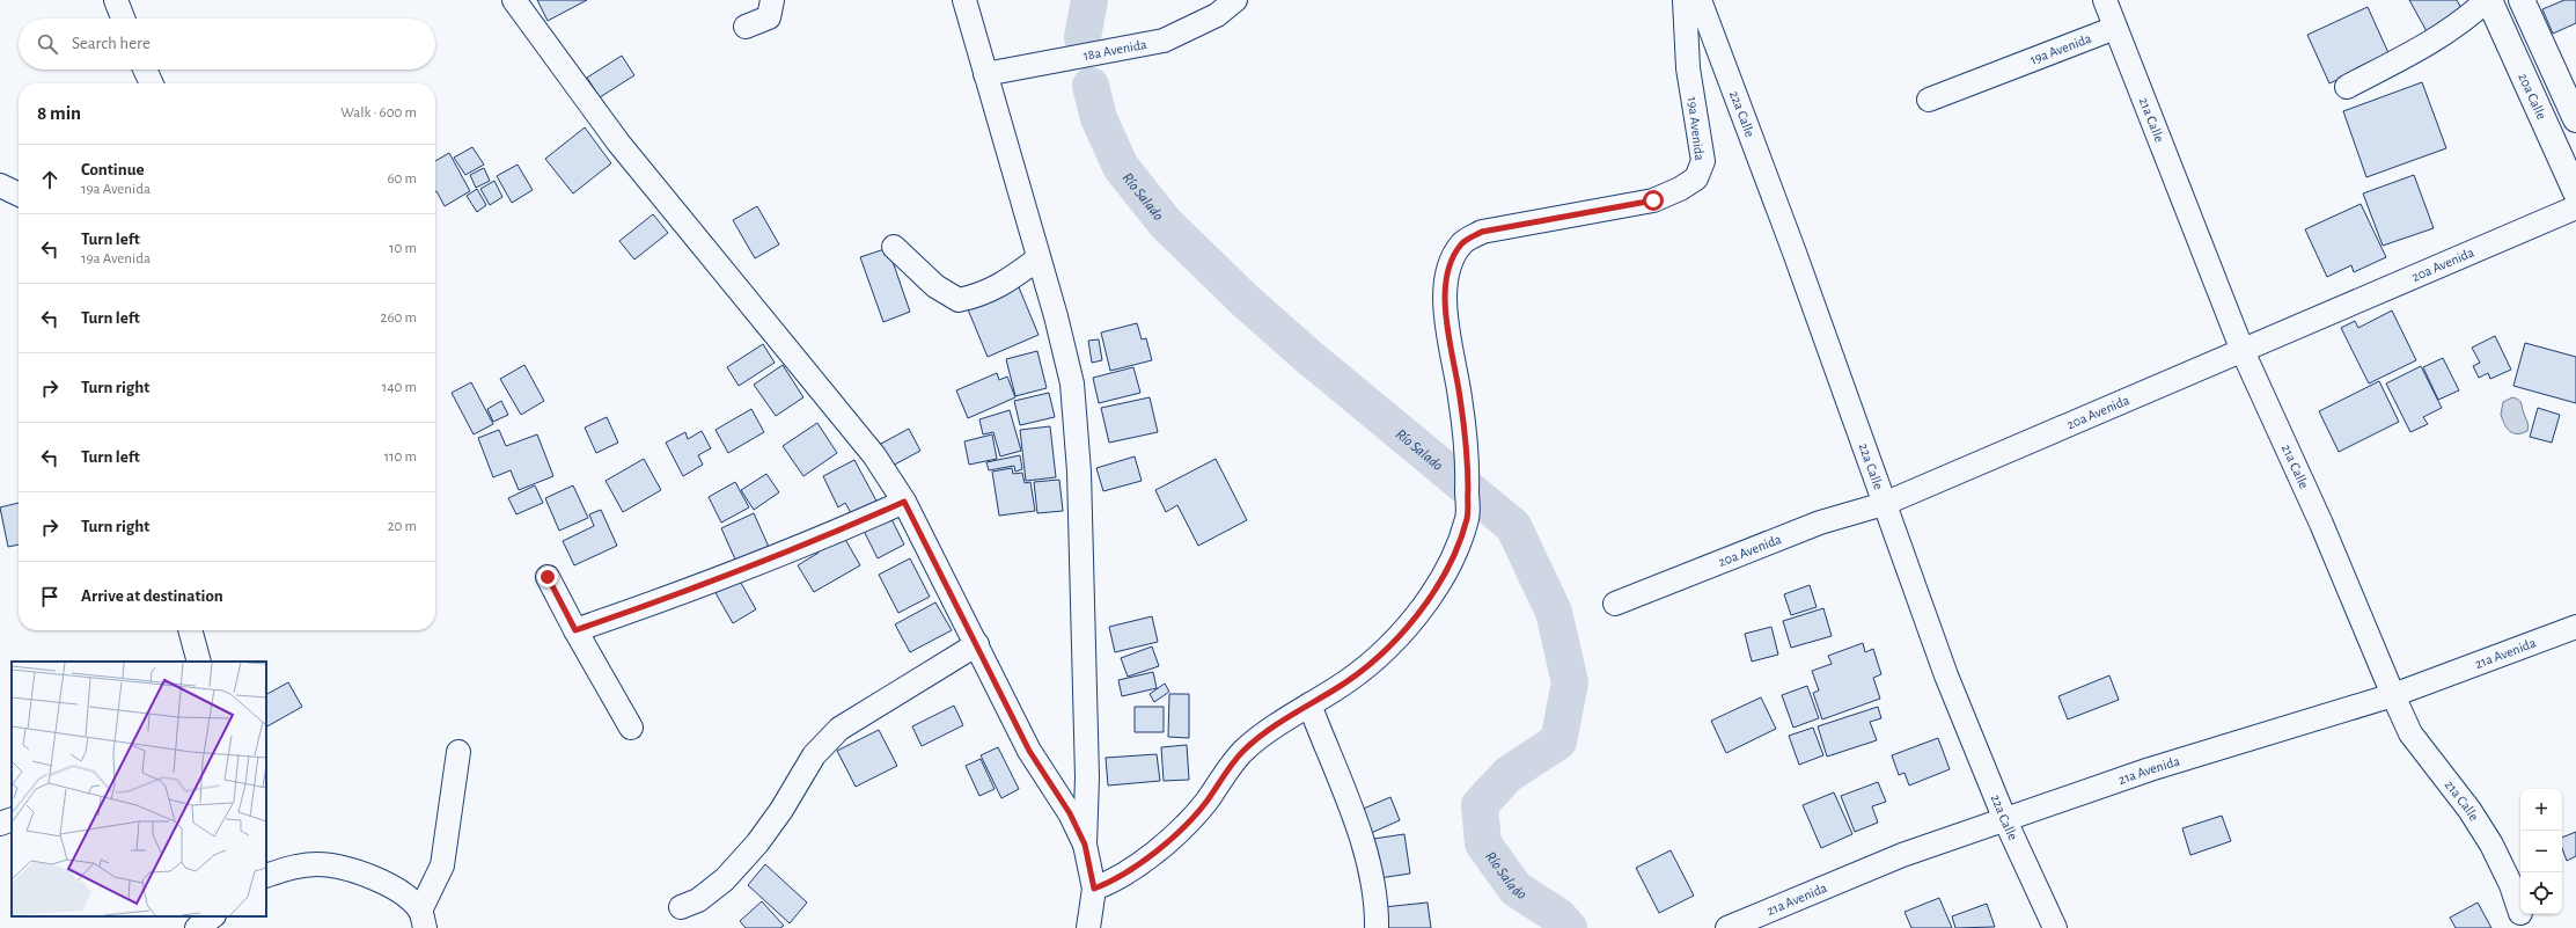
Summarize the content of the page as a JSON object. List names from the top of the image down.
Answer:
{
  "streets": {
    "main road": ["20a Calle"],
    "street": [
      "19a Avenida",
      "18a Avenida",
      "22a Calle",
      "21a Calle",
      "20a Avenida",
      "21a Avenida"
    ]
  },
  "crossings": [
    ["19a Avenida", "21a Calle"],
    ["22a Calle", "20a Avenida"],
    ["22a Calle", "21a Avenida"],
    ["21a Calle", "20a Avenida"],
    ["21a Calle", "21a Avenida"]
  ],
  "water": ["Río Salado"],
  "page": {
    "search": "Search here",
    "heading": ["8 min", "Walk · 600 m"],
    "list": [
      ["Continue", "19a Avenida", "60 m"],
      ["Turn left", "19a Avenida", "10 m"],
      ["Turn left", "260 m"],
      ["Turn right", "140 m"],
      ["Turn left", "110 m"],
      ["Turn right", "20 m"],
      "Arrive at destination"
    ],
    "map_buttons": ["+", "−"]
  }
}
